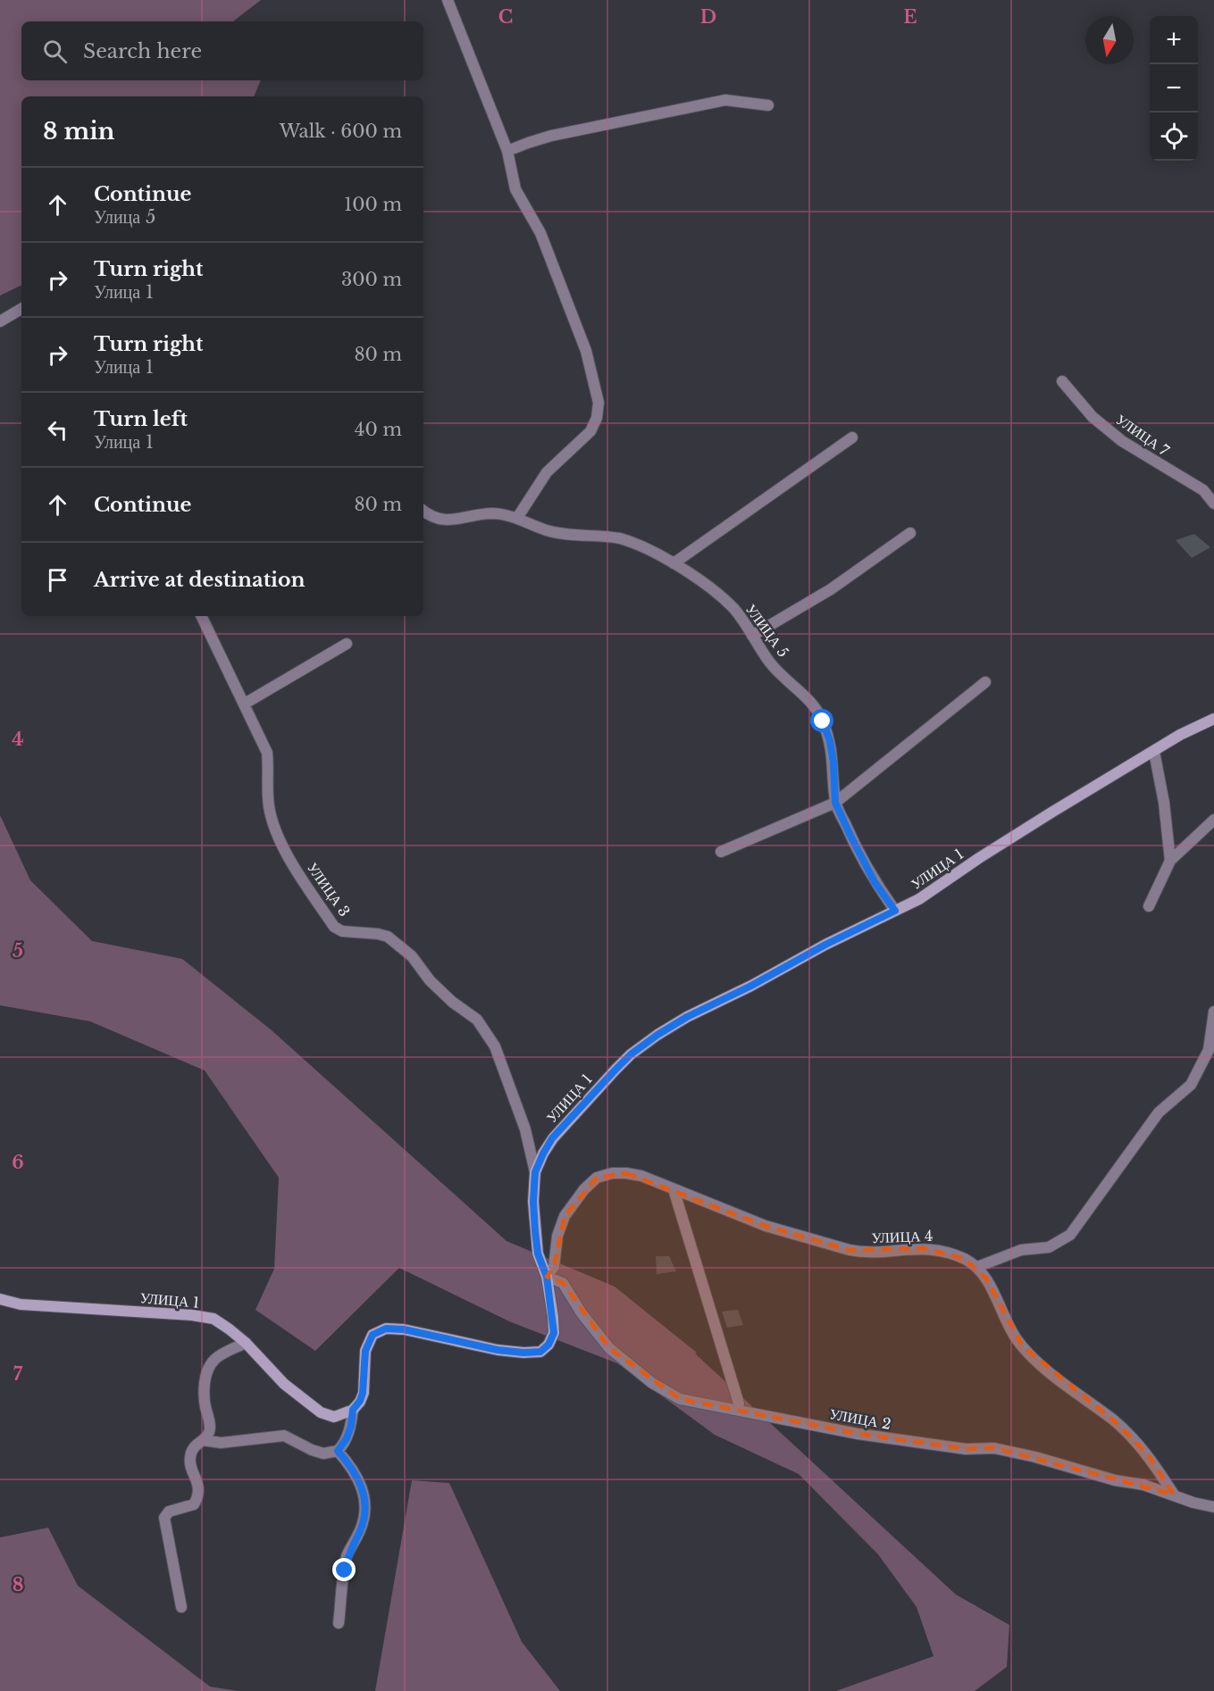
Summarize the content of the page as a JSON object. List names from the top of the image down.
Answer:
{
  "streets": {
    "main road": ["УЛИЦА 1"],
    "street": [
      "УЛИЦА 7",
      "УЛИЦА 5",
      "УЛИЦА 3",
      "УЛИЦА 4",
      "УЛИЦА 2"
    ]
  },
  "crossings": [
    ["УЛИЦА 5", "УЛИЦА 1"],
    ["УЛИЦА 1", "УЛИЦА 3"],
    ["УЛИЦА 1", "УЛИЦА 4"],
    ["УЛИЦА 1", "УЛИЦА 2"],
    ["УЛИЦА 4", "УЛИЦА 2"]
  ],
  "north": "bottom",
  "page": {
    "map_buttons": ["+", "−"],
    "search": "Search here",
    "heading": ["8 min", "Walk · 600 m"],
    "list": [
      ["Continue", "Улица 5", "100 m"],
      ["Turn right", "Улица 1", "300 m"],
      ["Turn right", "Улица 1", "80 m"],
      ["Turn left", "Улица 1", "40 m"],
      ["Continue", "80 m"],
      "Arrive at destination"
    ]
  },
  "grid": {
    "columns": ["C", "D", "E"],
    "rows": [
      "4",
      "5",
      "6",
      "7",
      "8"
    ]
  }
}
